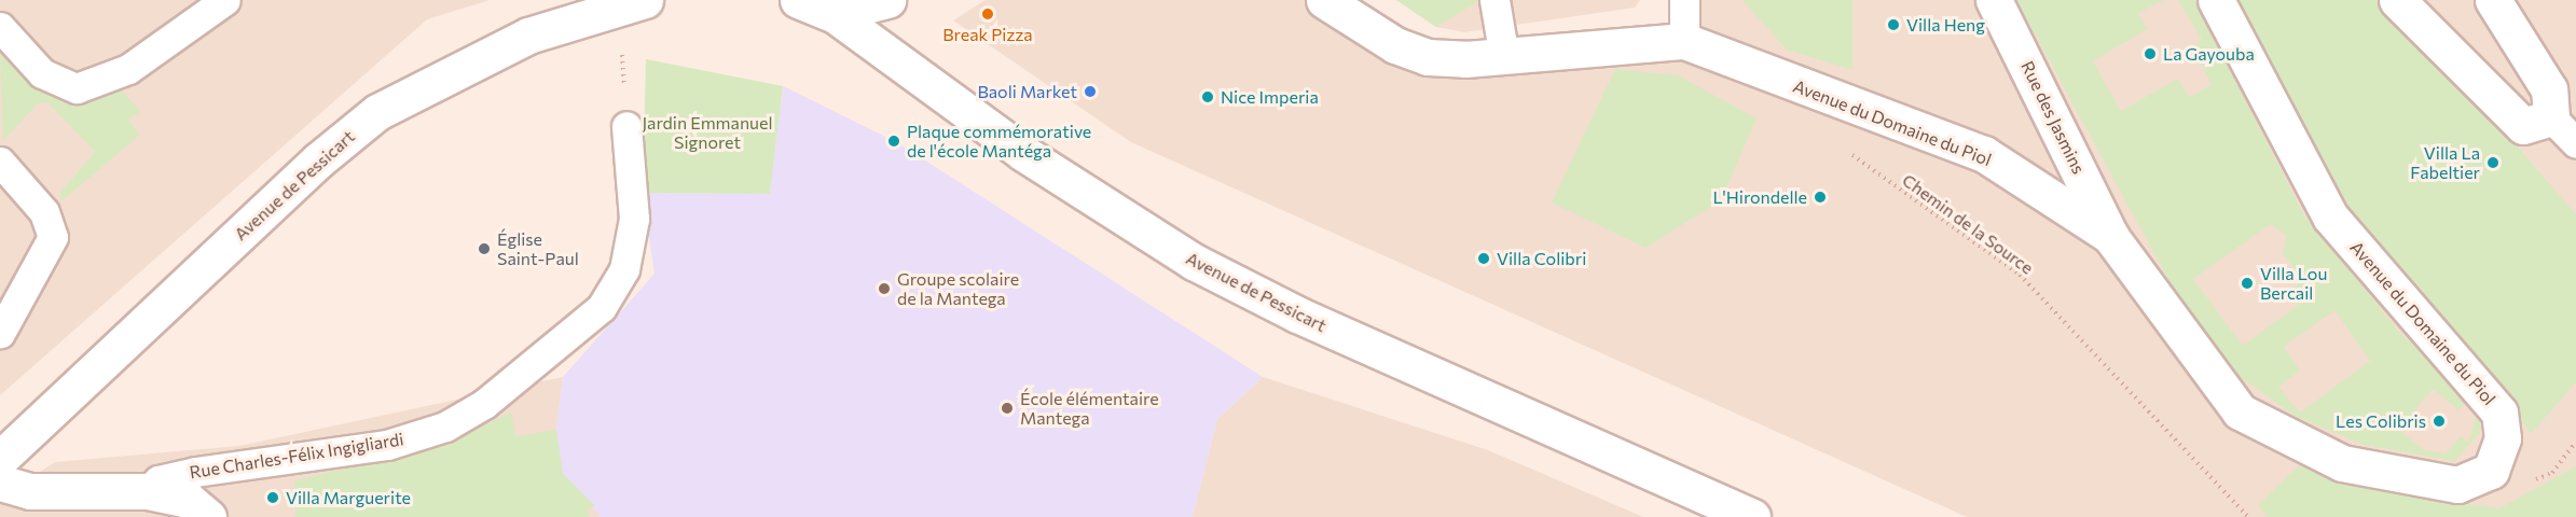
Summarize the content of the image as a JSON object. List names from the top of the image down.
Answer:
{
  "streets": {
    "street": [
      "Rue des Jasmins",
      "Avenue du Domaine du Piol",
      "Avenue de Pessicart",
      "Rue Charles-Félix Ingigliardi"
    ],
    "path": ["Chemin de la Source"]
  },
  "crossings": [
    ["Rue des Jasmins", "Avenue du Domaine du Piol"]
  ],
  "parks": ["Jardin Emmanuel Signoret"],
  "places": [
    "Break Pizza",
    "Villa Heng",
    "La Gayouba",
    "Baoli Market",
    "Nice Imperia",
    "Plaque commémorative de l'école Mantéga",
    "Villa La Fabeltier",
    "L'Hirondelle",
    "Église Saint-Paul",
    "Villa Colibri",
    "Villa Lou Bercail",
    "Groupe scolaire de la Mantega",
    "École élémentaire Mantega",
    "Les Colibris",
    "Villa Marguerite"
  ]
}
